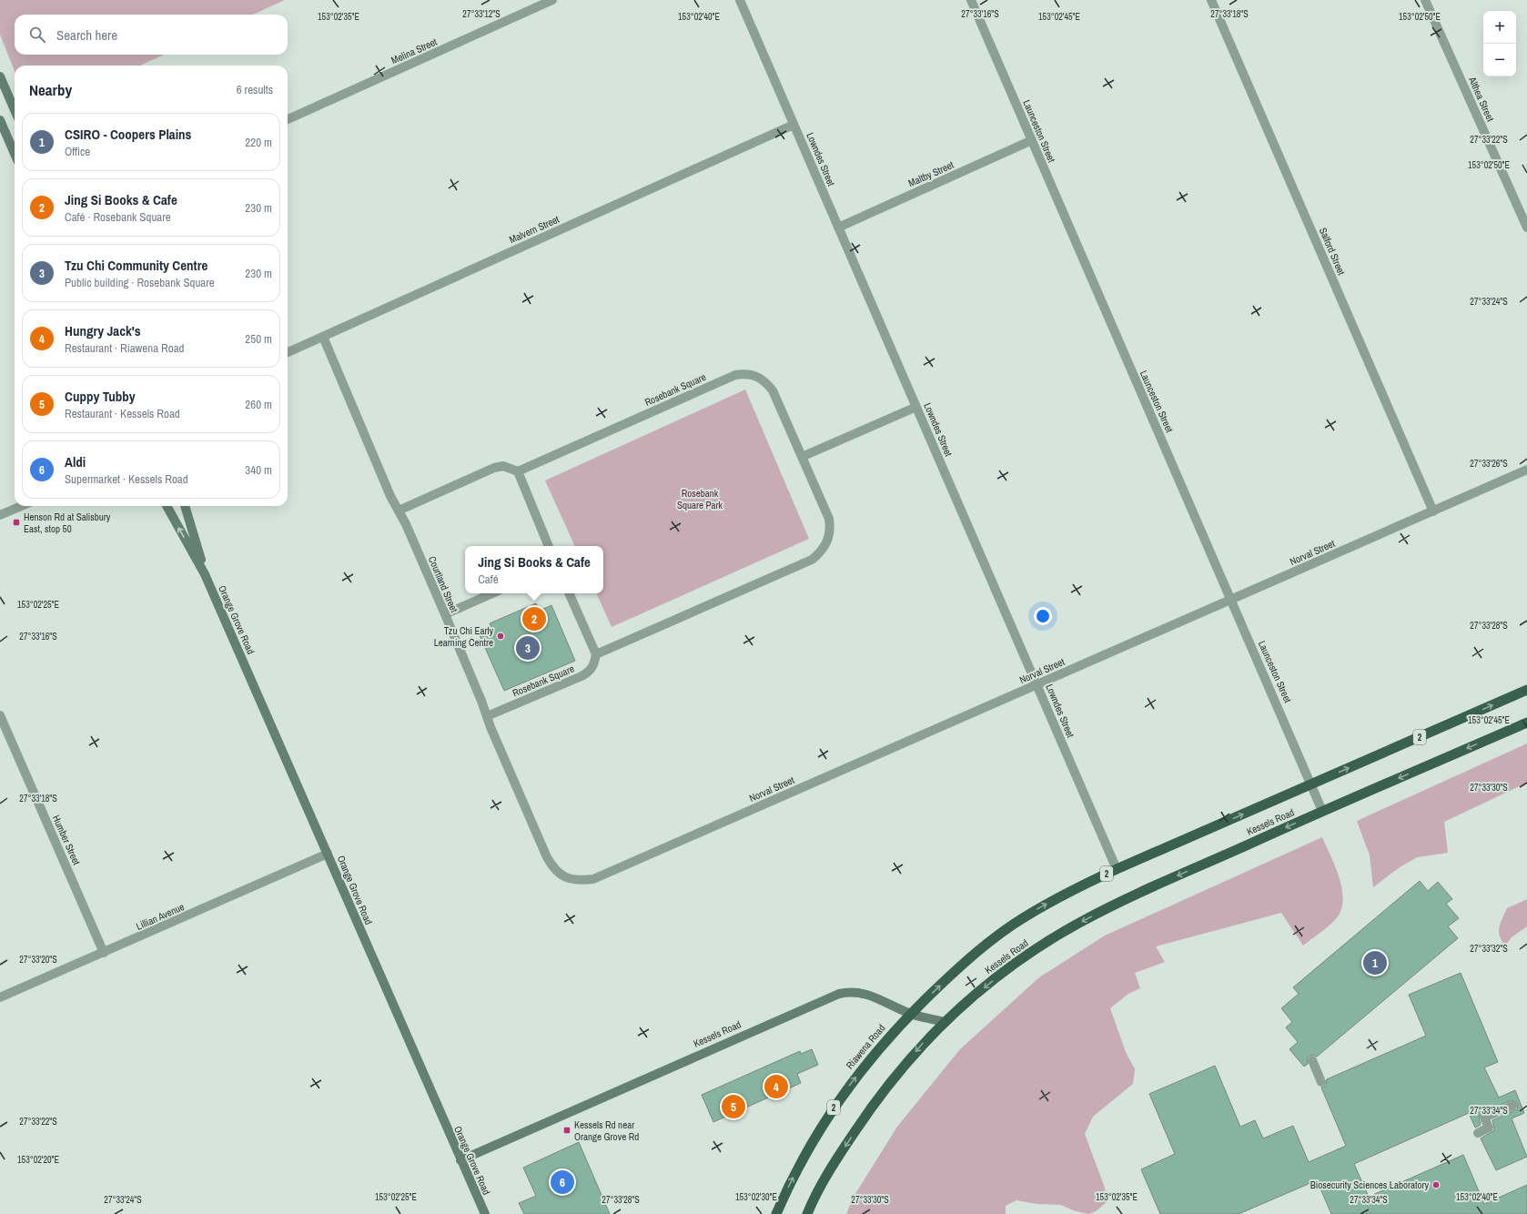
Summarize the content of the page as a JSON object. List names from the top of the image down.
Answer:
{
  "streets": {
    "highway": ["2", "Kessels Road", "Riawena Road"],
    "main road": ["Orange Grove Road"],
    "street": [
      "Melina Street",
      "Althea Street",
      "Launceston Street",
      "Lowndes Street",
      "Maltby Street",
      "Malvern Street",
      "Salford Street",
      "Rosebank Square",
      "Norval Street",
      "Courtland Street",
      "Humber Street",
      "Lillian Avenue"
    ]
  },
  "crossings": [
    ["Launceston Street", "Maltby Street"],
    ["Launceston Street", "Norval Street"],
    ["Launceston Street", "Kessels Road"],
    ["Lowndes Street", "Maltby Street"],
    ["Lowndes Street", "Malvern Street"],
    ["Lowndes Street", "Norval Street"],
    ["Lowndes Street", "Kessels Road"],
    ["Malvern Street", "Courtland Street"],
    ["Salford Street", "Norval Street"],
    ["Rosebank Square", "Courtland Street"],
    ["Norval Street", "Courtland Street"],
    ["Orange Grove Road", "Kessels Road"],
    ["Orange Grove Road", "Lillian Avenue"],
    ["Kessels Road", "Riawena Road"],
    ["Humber Street", "Lillian Avenue"]
  ],
  "parks": ["Rosebank Square Park"],
  "places": {
    "transit": ["Henson Rd at Salisbury East, stop 50", "Kessels Rd near Orange Grove Rd"],
    "other": ["Tzu Chi Early Learning Centre", "Biosecurity Sciences Laboratory"]
  },
  "page": {
    "map_buttons": ["+", "−"],
    "search": "Search here",
    "heading": ["Nearby", "6 results"],
    "list": [
      {
        "mark": "1",
        "name": "CSIRO - Coopers Plains",
        "note": "Office",
        "value": "220 m"
      },
      {
        "mark": "2",
        "name": "Jing Si Books & Cafe",
        "note": "Café · Rosebank Square",
        "value": "230 m"
      },
      {
        "mark": "3",
        "name": "Tzu Chi Community Centre",
        "note": "Public building · Rosebank Square",
        "value": "230 m"
      },
      {
        "mark": "4",
        "name": "Hungry Jack's",
        "note": "Restaurant · Riawena Road",
        "value": "250 m"
      },
      {
        "mark": "5",
        "name": "Cuppy Tubby",
        "note": "Restaurant · Kessels Road",
        "value": "260 m"
      },
      {
        "mark": "6",
        "name": "Aldi",
        "note": "Supermarket · Kessels Road",
        "value": "340 m"
      }
    ],
    "popup": ["Jing Si Books & Cafe", "Café"],
    "pins": [
      "2",
      "3",
      "1",
      "4",
      "5",
      "6"
    ]
  },
  "coordinates": [
    "27°33'16\"S",
    "27°33'12\"S",
    "27°33'18\"S",
    "153°02'50\"E",
    "153°02'35\"E",
    "153°02'40\"E",
    "153°02'45\"E",
    "27°33'22\"S",
    "27°33'24\"S",
    "27°33'26\"S",
    "153°02'25\"E",
    "27°33'28\"S",
    "27°33'30\"S",
    "27°33'32\"S",
    "27°33'20\"S",
    "27°33'34\"S",
    "153°02'20\"E",
    "153°02'30\"E"
  ]
}
